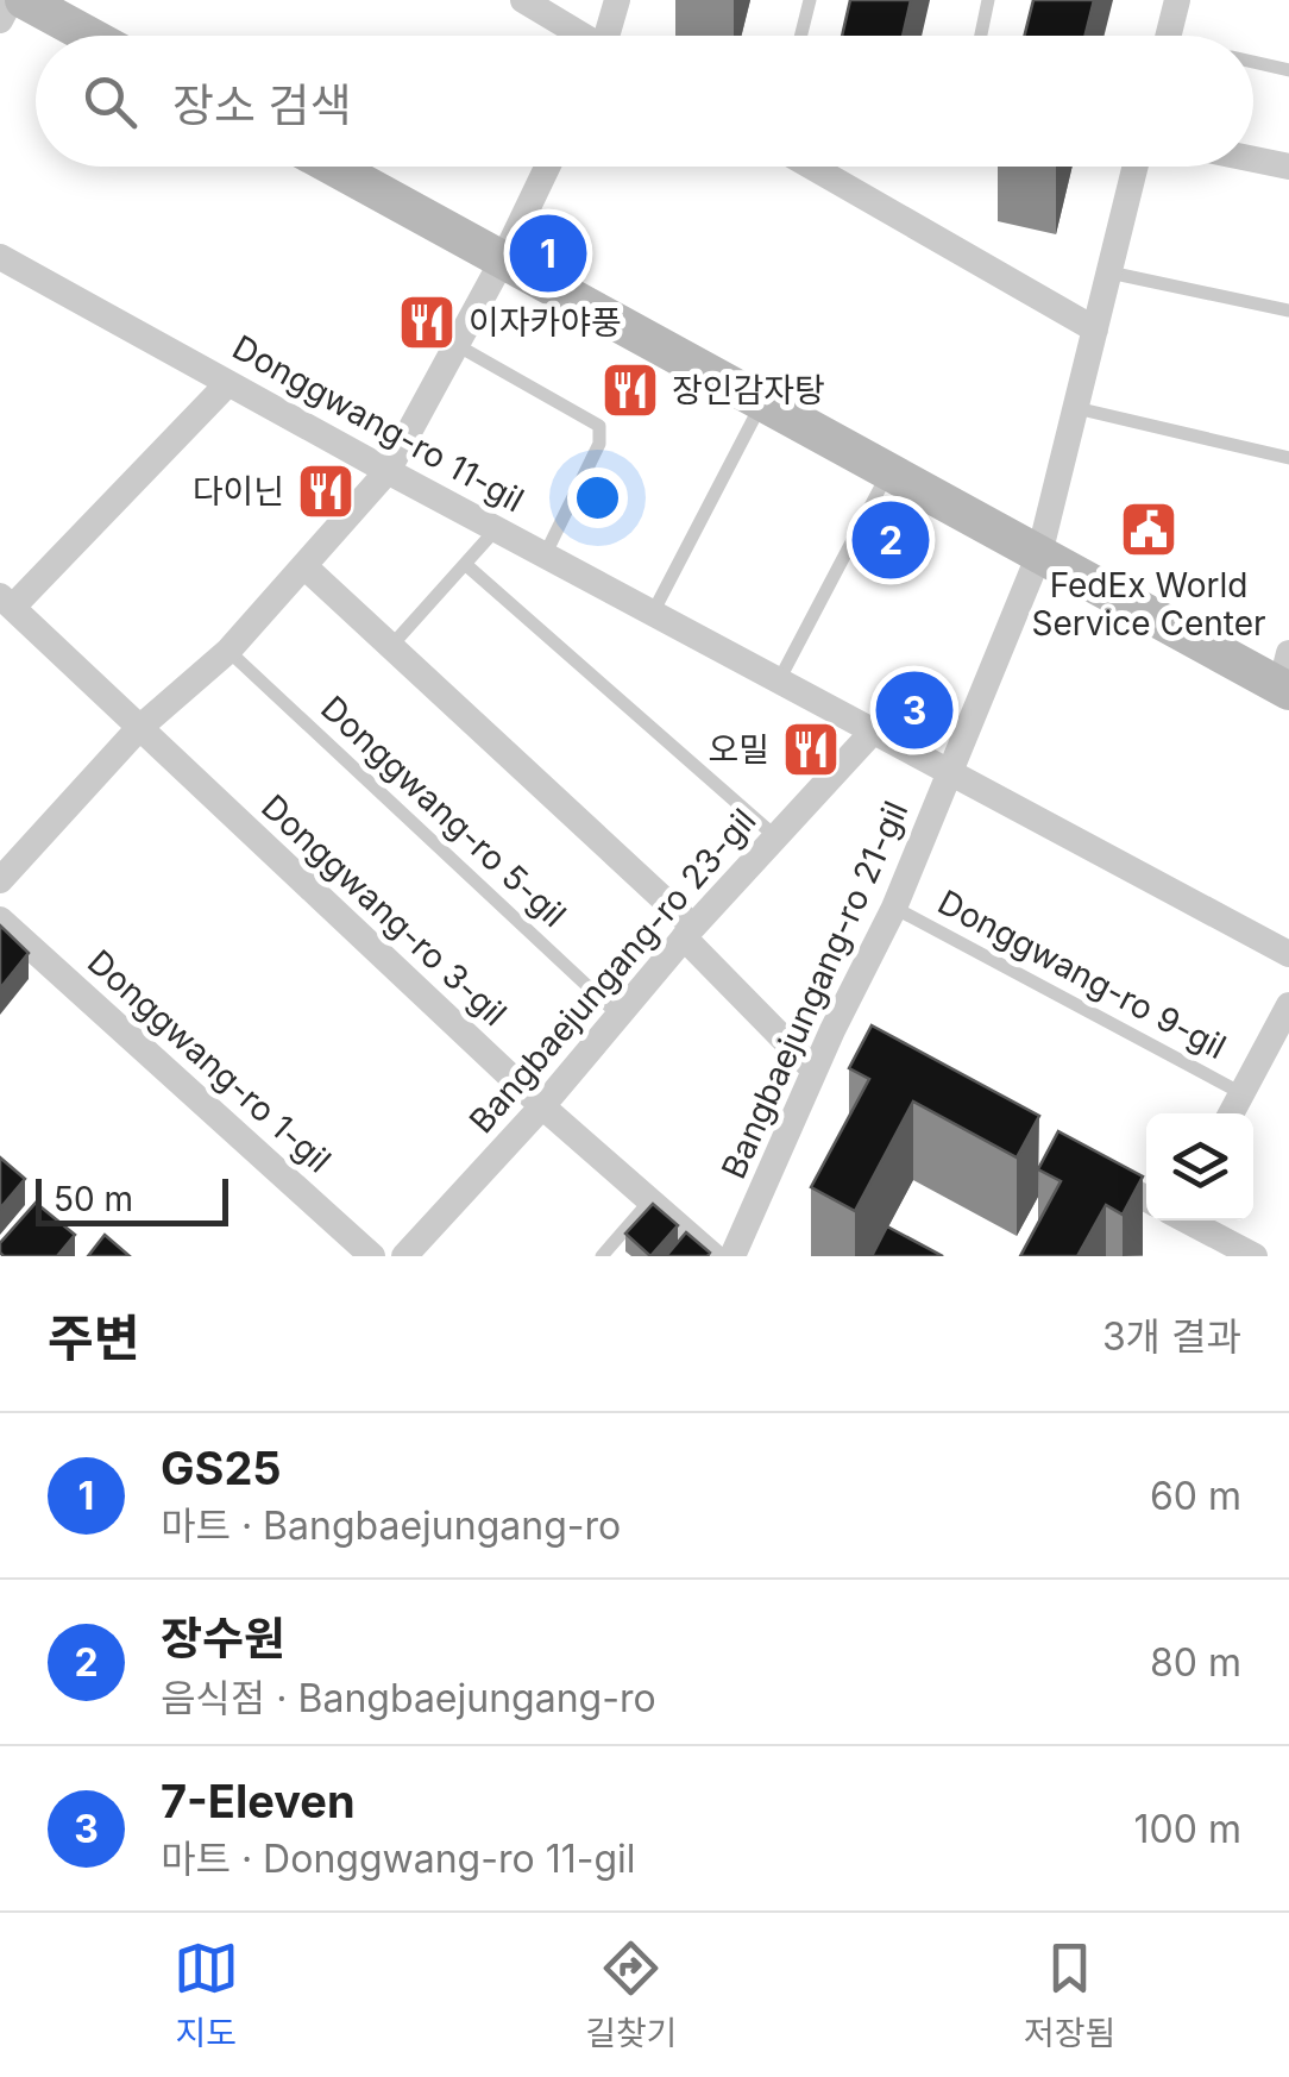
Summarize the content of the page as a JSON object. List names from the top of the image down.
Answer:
{
  "streets": {
    "street": [
      "Donggwang-ro 11-gil",
      "Donggwang-ro 3-gil",
      "Bangbaejungang-ro 23-gil",
      "Bangbaejungang-ro 21-gil",
      "Donggwang-ro 1-gil"
    ],
    "lane": ["Donggwang-ro 5-gil", "Donggwang-ro 9-gil"]
  },
  "crossings": [
    ["Donggwang-ro 11-gil", "Donggwang-ro 3-gil"],
    ["Donggwang-ro 11-gil", "Bangbaejungang-ro 23-gil"],
    ["Donggwang-ro 11-gil", "Bangbaejungang-ro 21-gil"],
    ["Donggwang-ro 5-gil", "Bangbaejungang-ro 23-gil"],
    ["Donggwang-ro 3-gil", "Bangbaejungang-ro 23-gil"],
    ["Donggwang-ro 9-gil", "Bangbaejungang-ro 21-gil"]
  ],
  "places": {
    "restaurant": [
      "이자카야풍",
      "장인감자탕",
      "다이닌",
      "오밀"
    ],
    "public building": ["FedEx World Service Center"]
  },
  "scale_bar": "50 m",
  "page": {
    "search": "장소 검색",
    "pins": ["1", "2", "3"],
    "scale": "50 m",
    "heading": ["주변", "3개 결과"],
    "list": [
      {
        "mark": "1",
        "name": "GS25",
        "note": "마트 · Bangbaejungang-ro",
        "value": "60 m"
      },
      {
        "mark": "2",
        "name": "장수원",
        "note": "음식점 · Bangbaejungang-ro",
        "value": "80 m"
      },
      {
        "mark": "3",
        "name": "7-Eleven",
        "note": "마트 · Donggwang-ro 11-gil",
        "value": "100 m"
      }
    ],
    "nav": ["지도", "길찾기", "저장됨"]
  }
}
